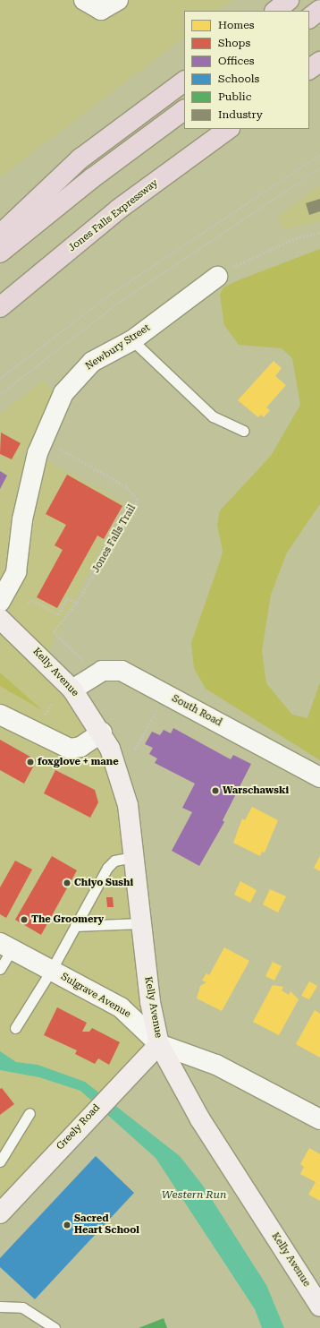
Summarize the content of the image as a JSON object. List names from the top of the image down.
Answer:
{
  "streets": {
    "highway": ["Jones Falls Expressway"],
    "main road": ["Kelly Avenue", "Greely Road"],
    "street": ["Newbury Street", "South Road", "Sulgrave Avenue"],
    "path": ["Jones Falls Trail"]
  },
  "crossings": [
    ["Kelly Avenue", "South Road"],
    ["Kelly Avenue", "Sulgrave Avenue"],
    ["Kelly Avenue", "Greely Road"],
    ["Sulgrave Avenue", "Greely Road"]
  ],
  "water": ["Western Run"],
  "places": [
    "foxglove + mane",
    "Warschawski",
    "Chiyo Sushi",
    "The Groomery",
    "Sacred Heart School"
  ],
  "legend": [
    "Homes",
    "Shops",
    "Offices",
    "Schools",
    "Public",
    "Industry"
  ]
}
